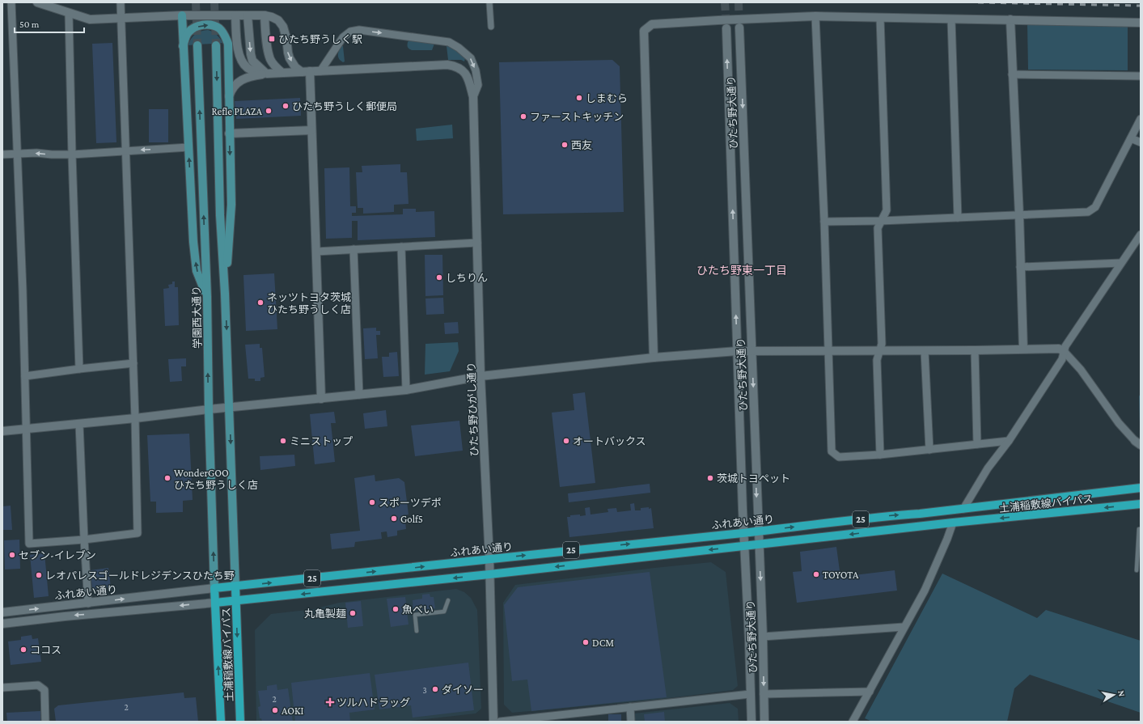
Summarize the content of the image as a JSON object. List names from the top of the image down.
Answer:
{
  "streets": {
    "main road": [
      "学園西大通り",
      "土浦稲敷線バイパス",
      "25",
      "ふれあい通り"
    ],
    "street": ["ひたち野大通り", "ひたち野ひがし通り"]
  },
  "crossings": [
    ["ひたち野大通り", "ふれあい通り"],
    ["学園西大通り", "土浦稲敷線バイパス"],
    ["学園西大通り", "ふれあい通り"],
    ["ひたち野ひがし通り", "ふれあい通り"],
    ["土浦稲敷線バイパス", "ふれあい通り"]
  ],
  "districts": ["ひたち野東一丁目"],
  "places": {
    "transit": ["ひたち野うしく駅"],
    "other": [
      "しまむら",
      "ひたち野うしく郵便局",
      "Refle PLAZA",
      "ファーストキッチン",
      "西友",
      "しちりん",
      "ネッツトヨタ茨城 ひたち野うしく店",
      "ミニストップ",
      "オートバックス",
      "WonderGOO ひたち野うしく店",
      "茨城トヨペット",
      "スポーツデポ",
      "Golf5",
      "セブン-イレブン",
      "TOYOTA",
      "レオパレスゴールドレジデンスひたち野",
      "魚べい",
      "丸亀製麺",
      "DCM",
      "ココス",
      "ダイソー",
      "AOKI"
    ],
    "health": ["ツルハドラッグ"]
  },
  "house_numbers": ["3", "2", "2"],
  "scale_bar": "50 m",
  "north": "right"
}
